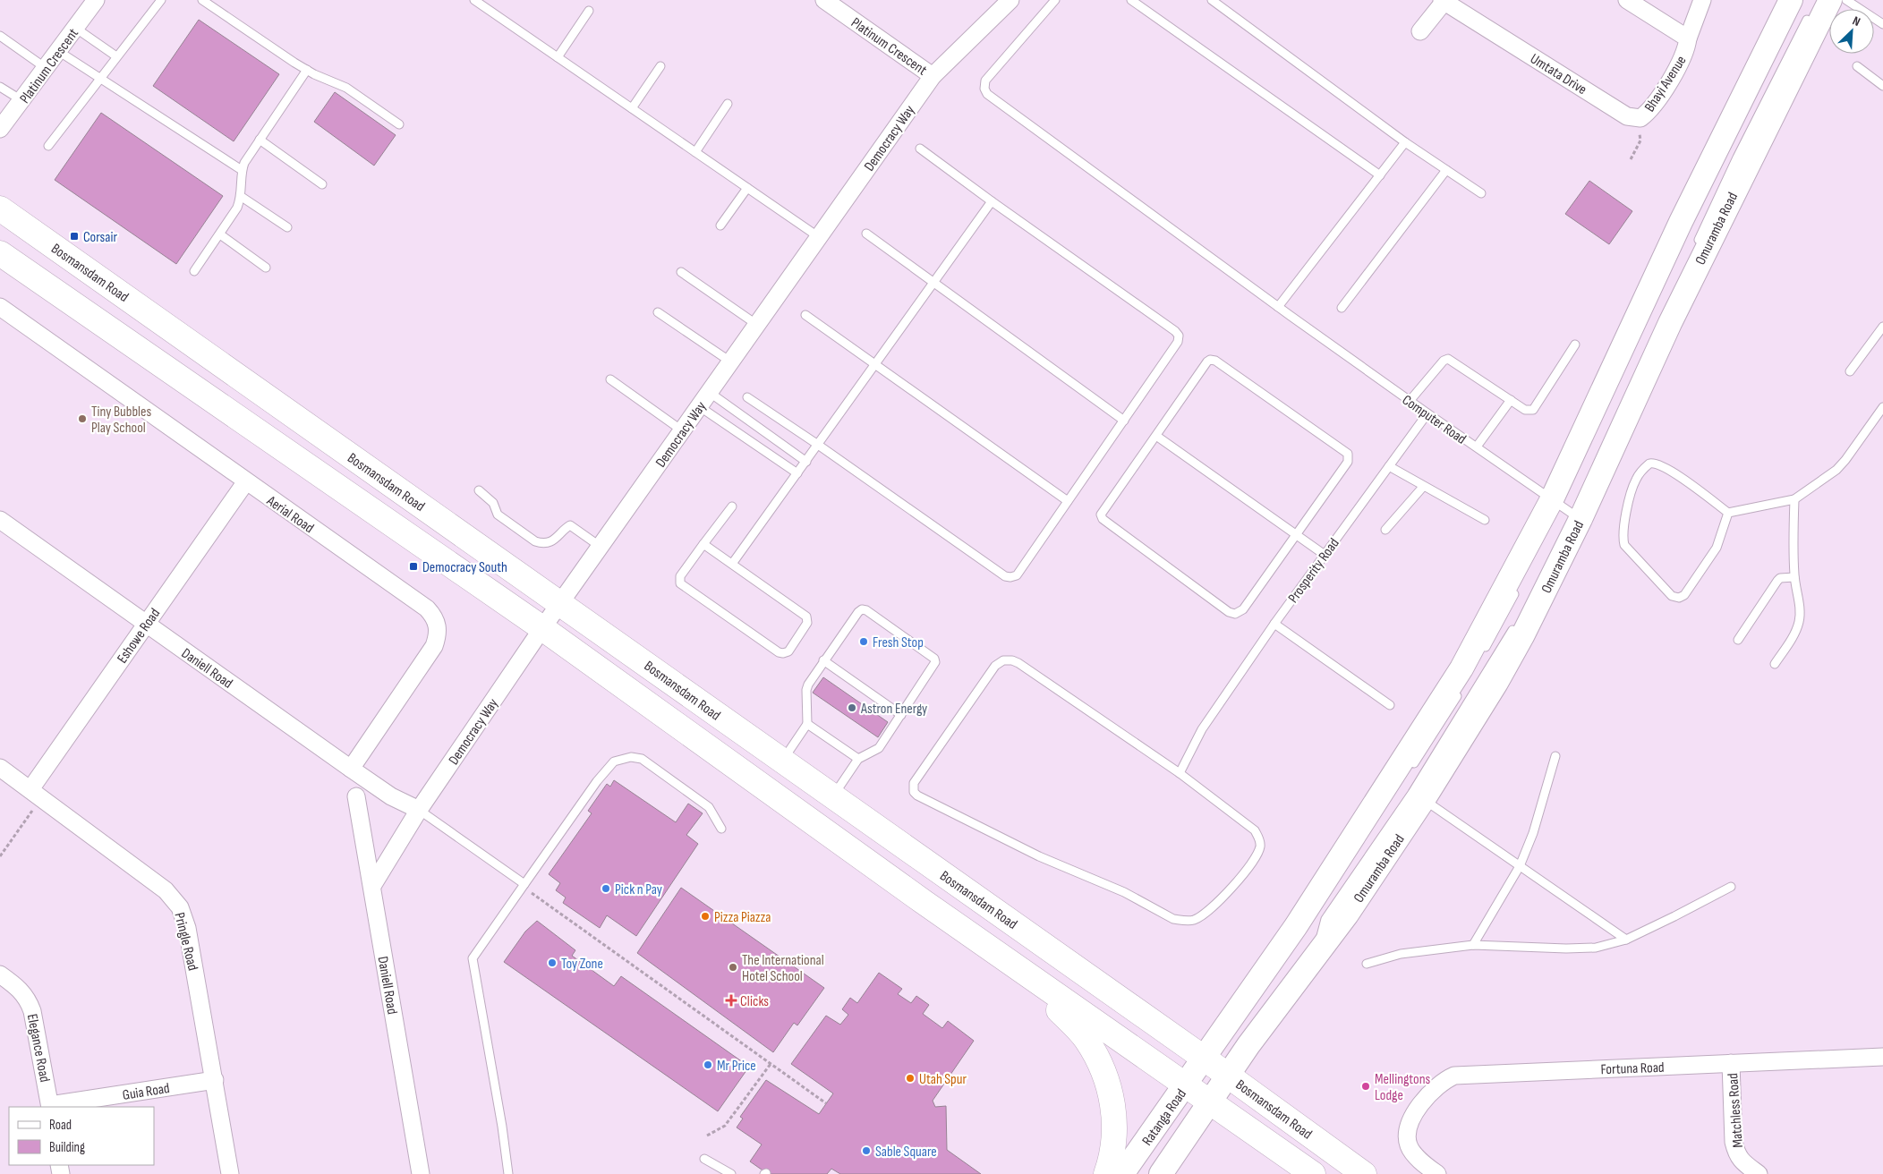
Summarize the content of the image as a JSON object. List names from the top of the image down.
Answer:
{
  "streets": {
    "main road": ["Omuramba Road", "Bosmansdam Road", "Ratanga Road"],
    "street": [
      "Platinum Crescent",
      "Umtata Drive",
      "Bhayi Avenue",
      "Democracy Way",
      "Aerial Road",
      "Eshowe Road",
      "Daniell Road",
      "Pringle Road",
      "Elegance Road",
      "Fortuna Road",
      "Guia Road",
      "Matchless Road"
    ],
    "lane": ["Computer Road", "Prosperity Road"]
  },
  "crossings": [
    ["Platinum Crescent", "Democracy Way"],
    ["Umtata Drive", "Bhayi Avenue"],
    ["Democracy Way", "Bosmansdam Road"],
    ["Democracy Way", "Daniell Road"],
    ["Omuramba Road", "Bosmansdam Road"],
    ["Omuramba Road", "Computer Road"],
    ["Bosmansdam Road", "Ratanga Road"],
    ["Computer Road", "Prosperity Road"],
    ["Aerial Road", "Eshowe Road"],
    ["Aerial Road", "Daniell Road"],
    ["Eshowe Road", "Daniell Road"],
    ["Eshowe Road", "Pringle Road"],
    ["Pringle Road", "Guia Road"],
    ["Elegance Road", "Guia Road"],
    ["Fortuna Road", "Matchless Road"]
  ],
  "places": {
    "transit": ["Corsair", "Democracy South"],
    "other": [
      "Tiny Bubbles Play School",
      "Fresh Stop",
      "Astron Energy",
      "Pick n Pay",
      "Pizza Piazza",
      "Toy Zone",
      "The International Hotel School",
      "Mr Price",
      "Utah Spur",
      "Mellingtons Lodge",
      "Sable Square"
    ],
    "health": ["Clicks"]
  },
  "legend": ["Road", "Building"],
  "north": "top right"
}
